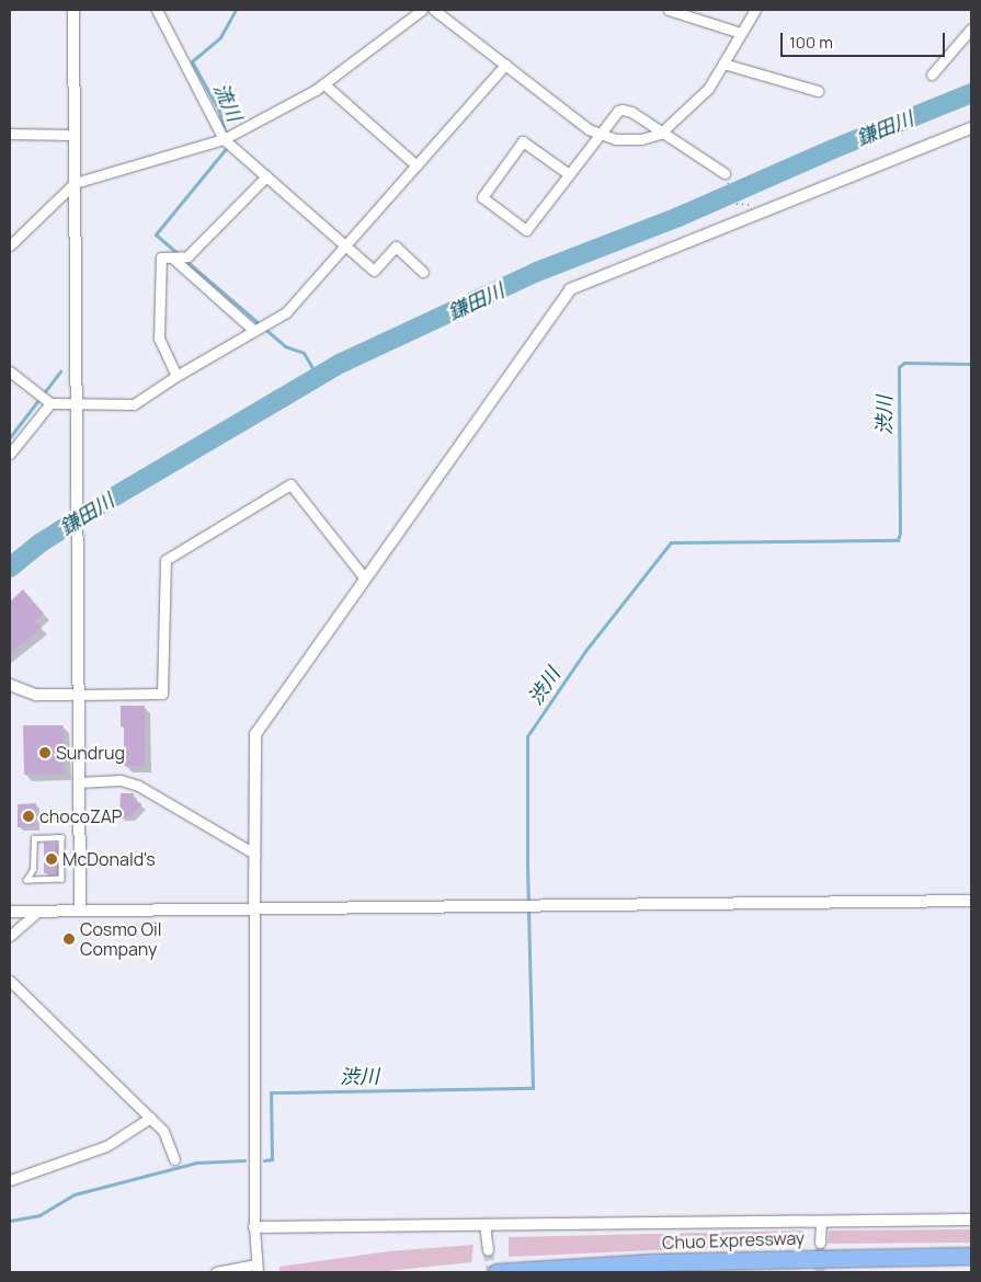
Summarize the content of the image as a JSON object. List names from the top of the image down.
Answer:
{
  "streets": {
    "highway": ["Chuo Expressway"]
  },
  "water": ["流川", "鎌田川", "渋川"],
  "places": [
    "Sundrug",
    "chocoZAP",
    "McDonald's",
    "Cosmo Oil Company"
  ],
  "scale_bar": "100 m"
}
